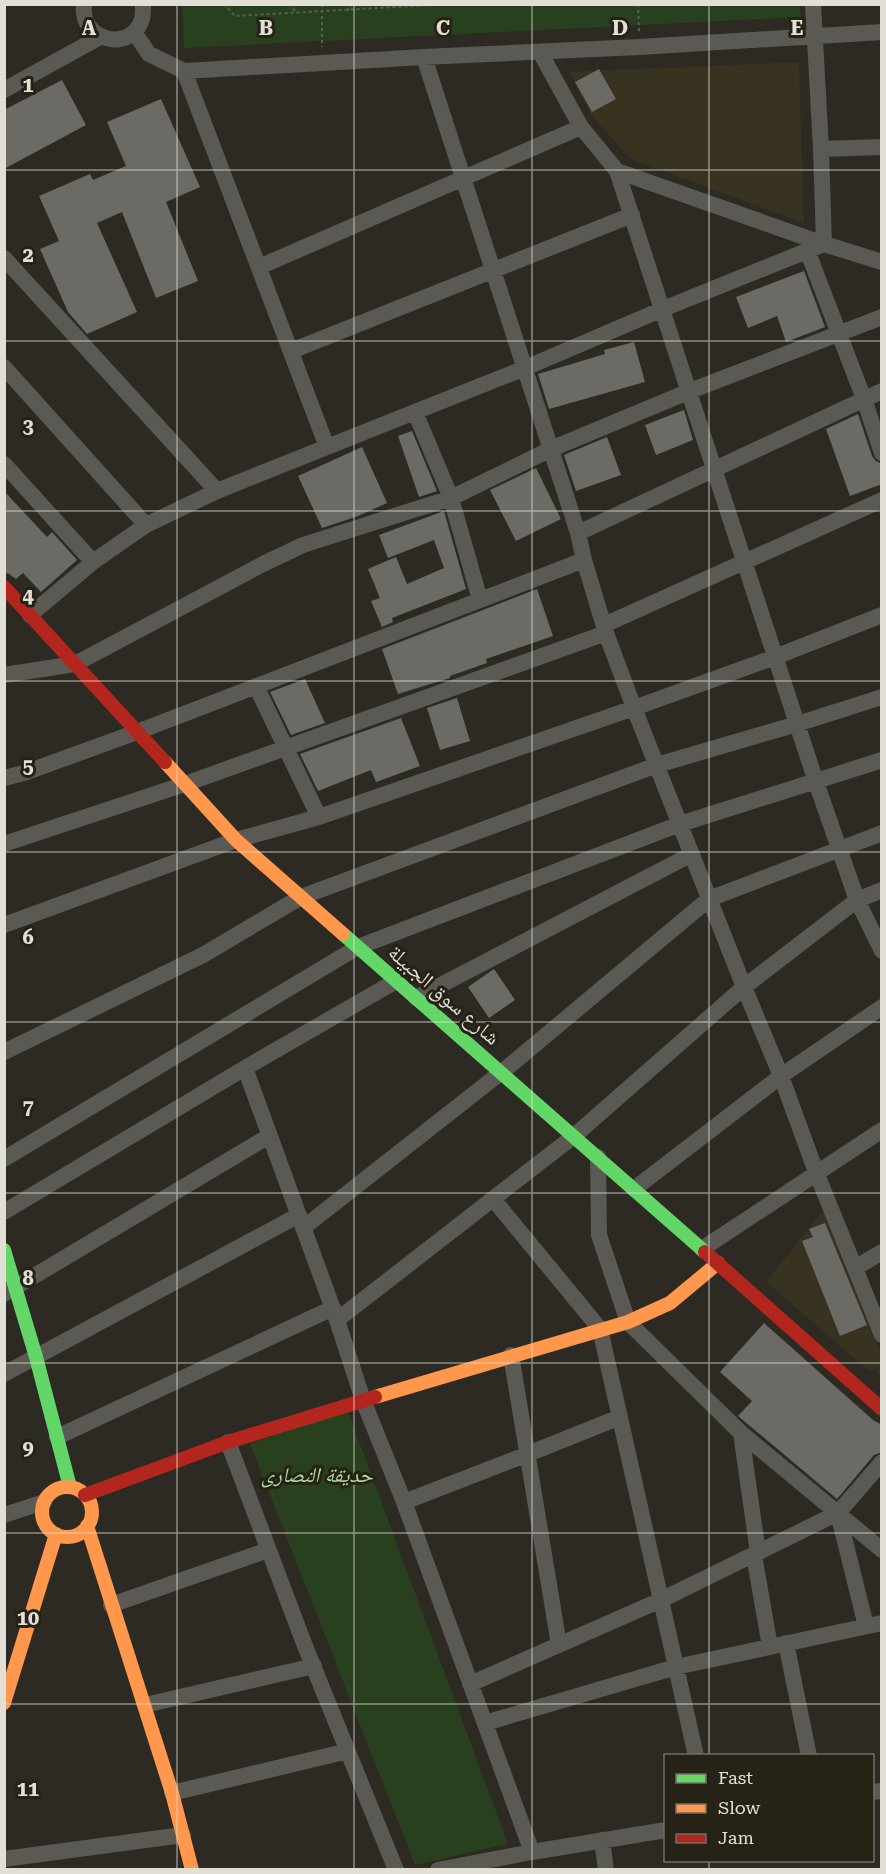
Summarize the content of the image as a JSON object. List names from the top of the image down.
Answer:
{
  "streets": {
    "street": ["شارع سوق الجبيلة"]
  },
  "parks": ["حديقة النصارى"],
  "legend": ["Fast", "Slow", "Jam"],
  "grid": {
    "columns": [
      "A",
      "B",
      "C",
      "D",
      "E"
    ],
    "rows": [
      "1",
      "2",
      "3",
      "4",
      "5",
      "6",
      "7",
      "8",
      "9",
      "10",
      "11"
    ]
  }
}
